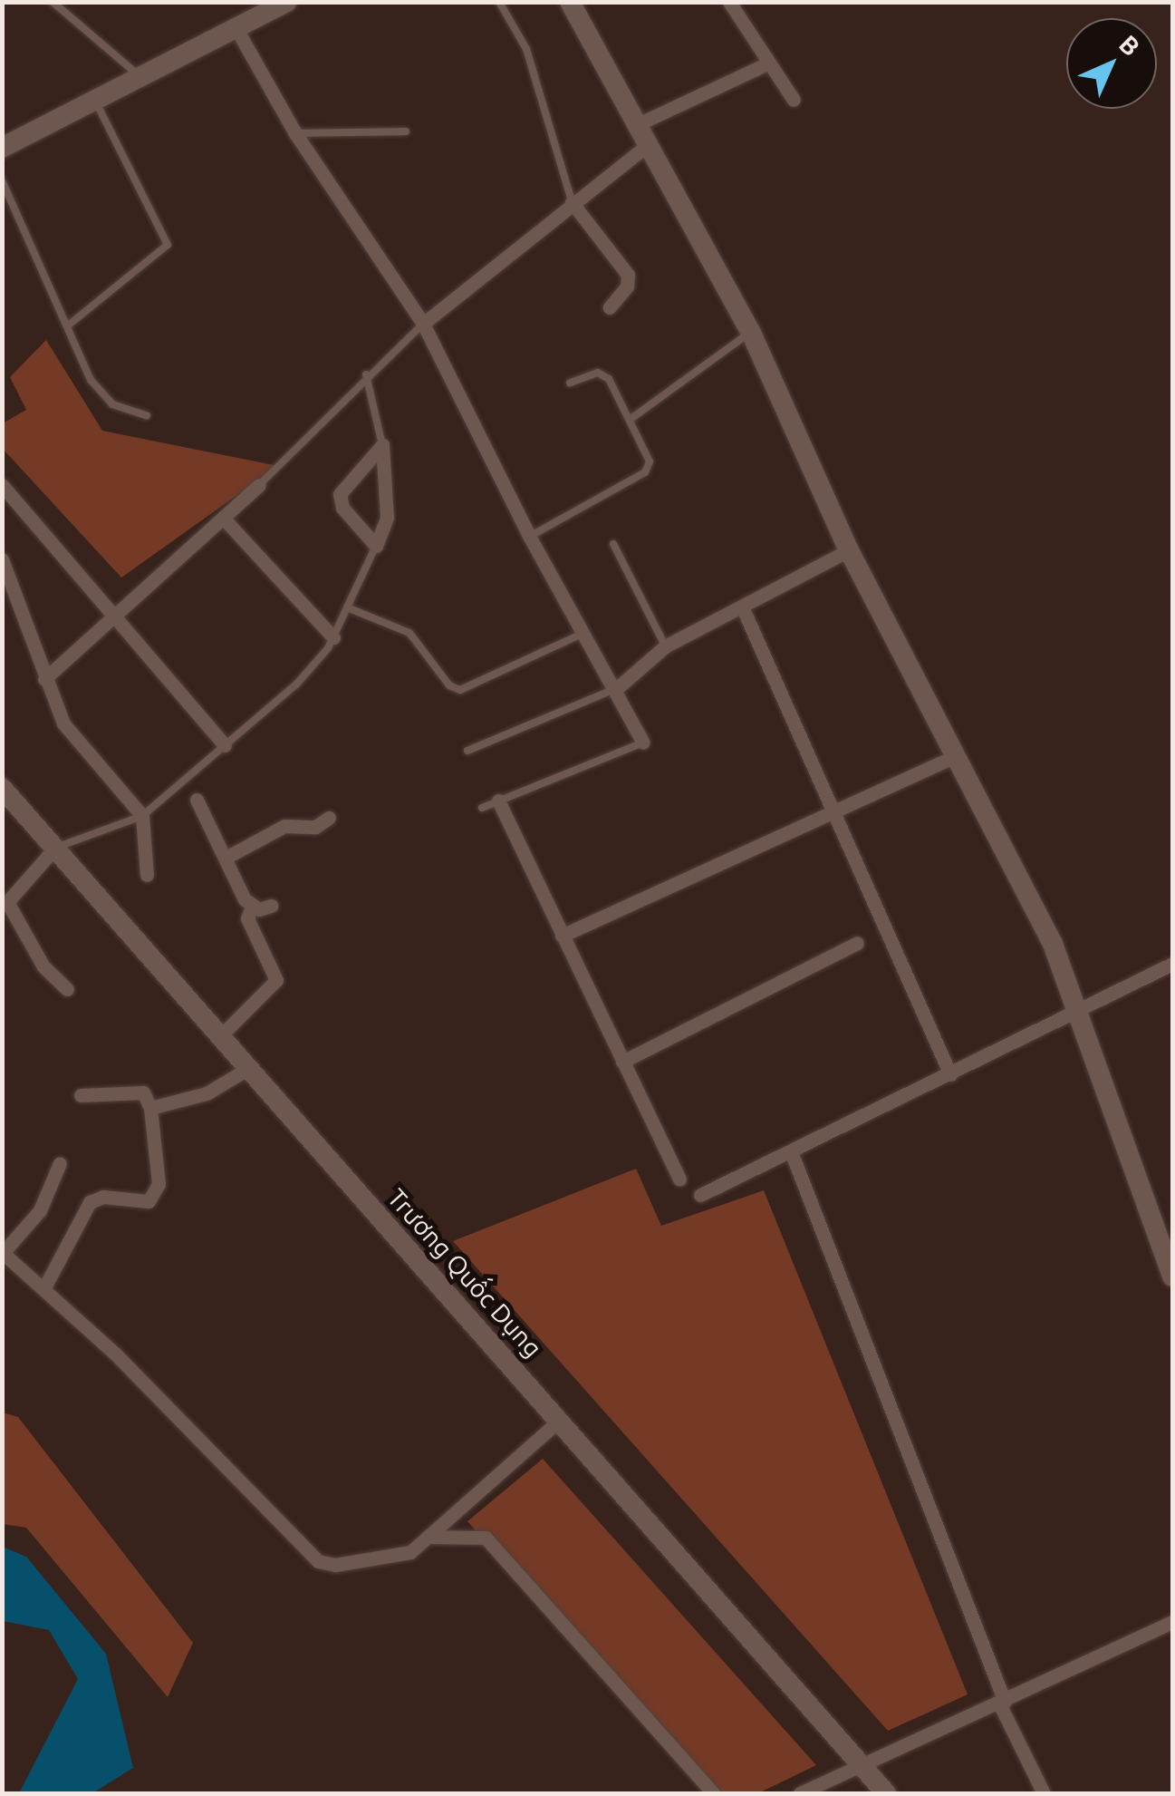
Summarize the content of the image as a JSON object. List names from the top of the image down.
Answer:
{
  "streets": {
    "street": ["Trương Quốc Dụng"]
  },
  "north": "top right"
}
